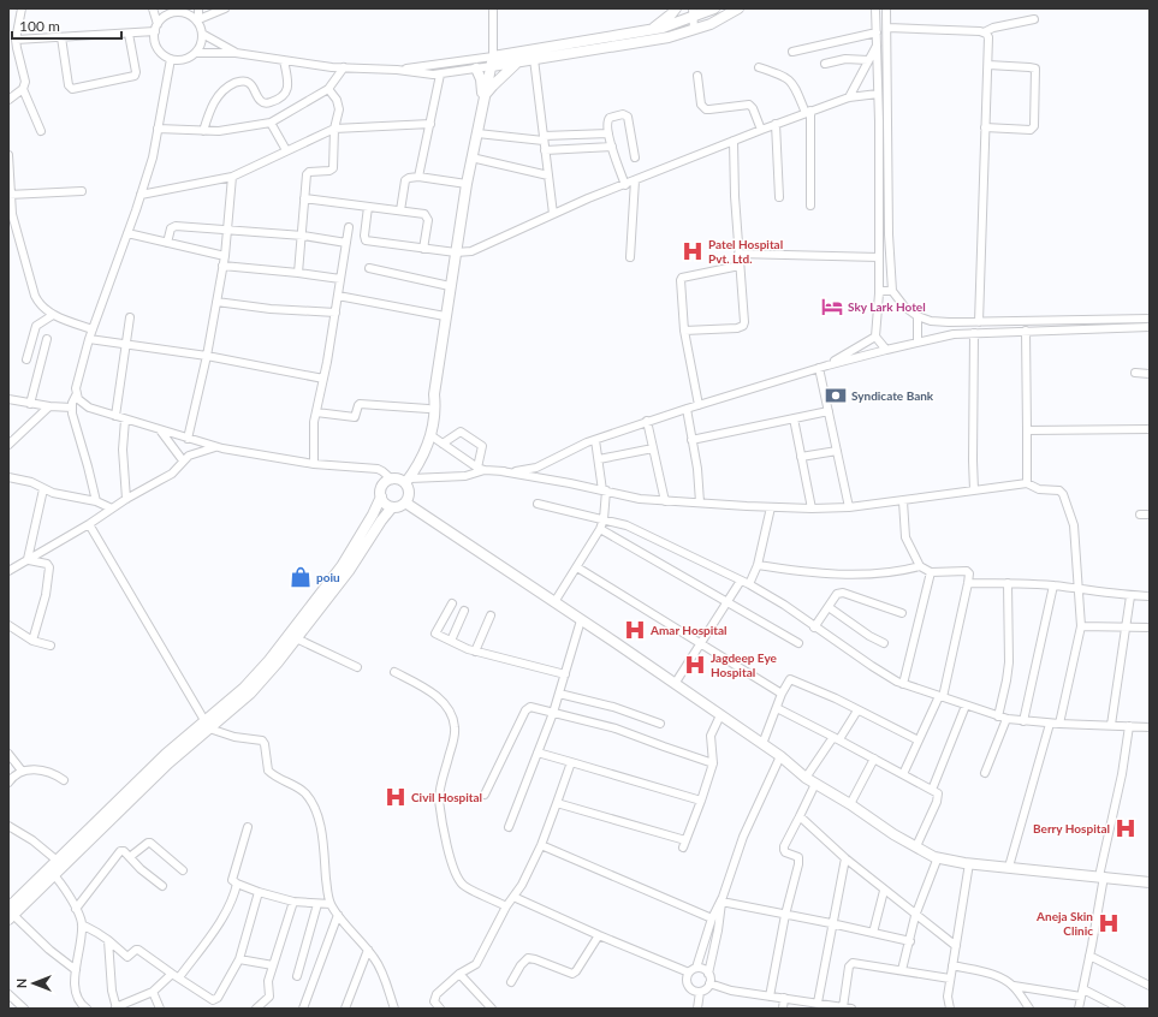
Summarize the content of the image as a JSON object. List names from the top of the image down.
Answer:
{
  "places": {
    "hospital": [
      "Patel Hospital Pvt. Ltd.",
      "Amar Hospital",
      "Jagdeep Eye Hospital",
      "Civil Hospital",
      "Berry Hospital",
      "Aneja Skin Clinic"
    ],
    "hotel": ["Sky Lark Hotel"],
    "bank": ["Syndicate Bank"],
    "shop": ["poiu"]
  },
  "scale_bar": "100 m",
  "north": "left"
}
